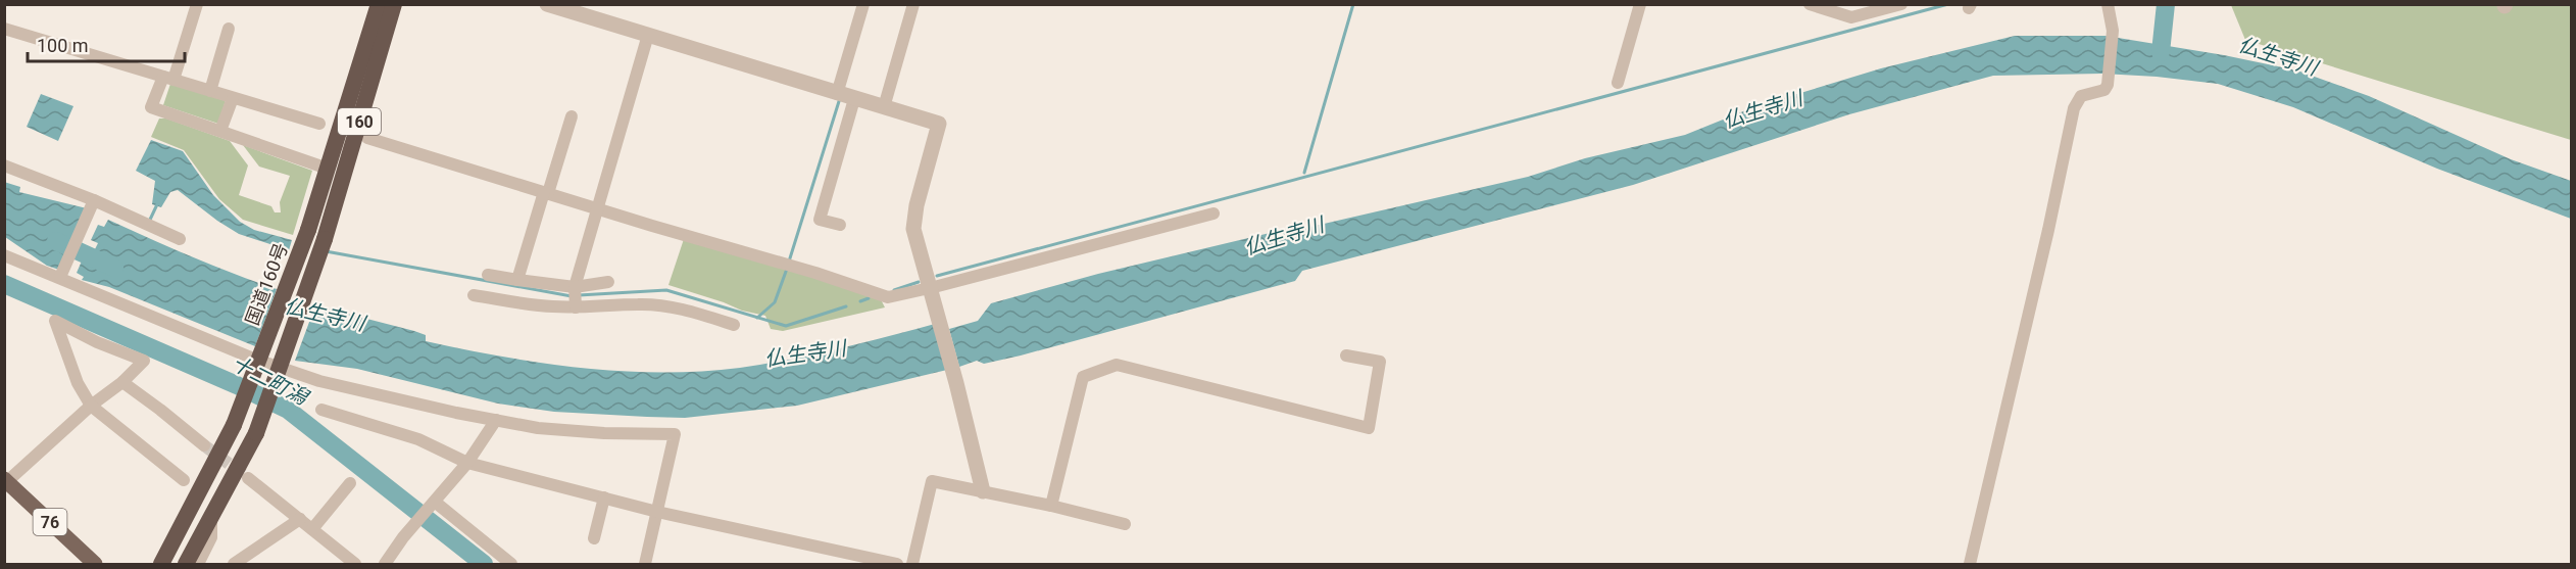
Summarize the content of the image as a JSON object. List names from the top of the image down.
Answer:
{
  "streets": {
    "highway": ["160", "国道160号"],
    "main road": ["76"]
  },
  "water": ["仏生寺川", "十二町潟"],
  "scale_bar": "100 m"
}
